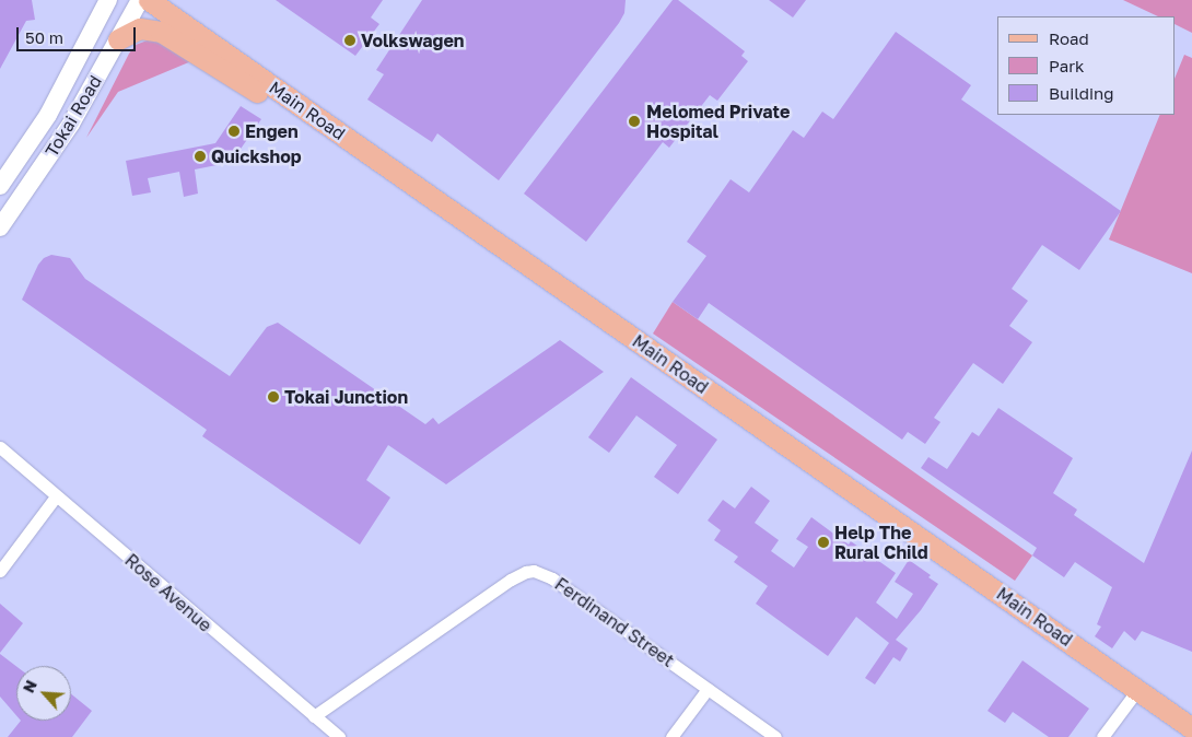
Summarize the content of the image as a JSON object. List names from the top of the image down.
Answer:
{
  "streets": {
    "main road": ["Main Road", "Tokai Road"],
    "street": ["Rose Avenue", "Ferdinand Street"]
  },
  "crossings": [
    ["Rose Avenue", "Ferdinand Street"]
  ],
  "places": [
    "Volkswagen",
    "Melomed Private Hospital",
    "Engen",
    "Quickshop",
    "Tokai Junction",
    "Help The Rural Child"
  ],
  "legend": ["Road", "Park", "Building"],
  "scale_bar": "50 m",
  "north": "top left"
}
